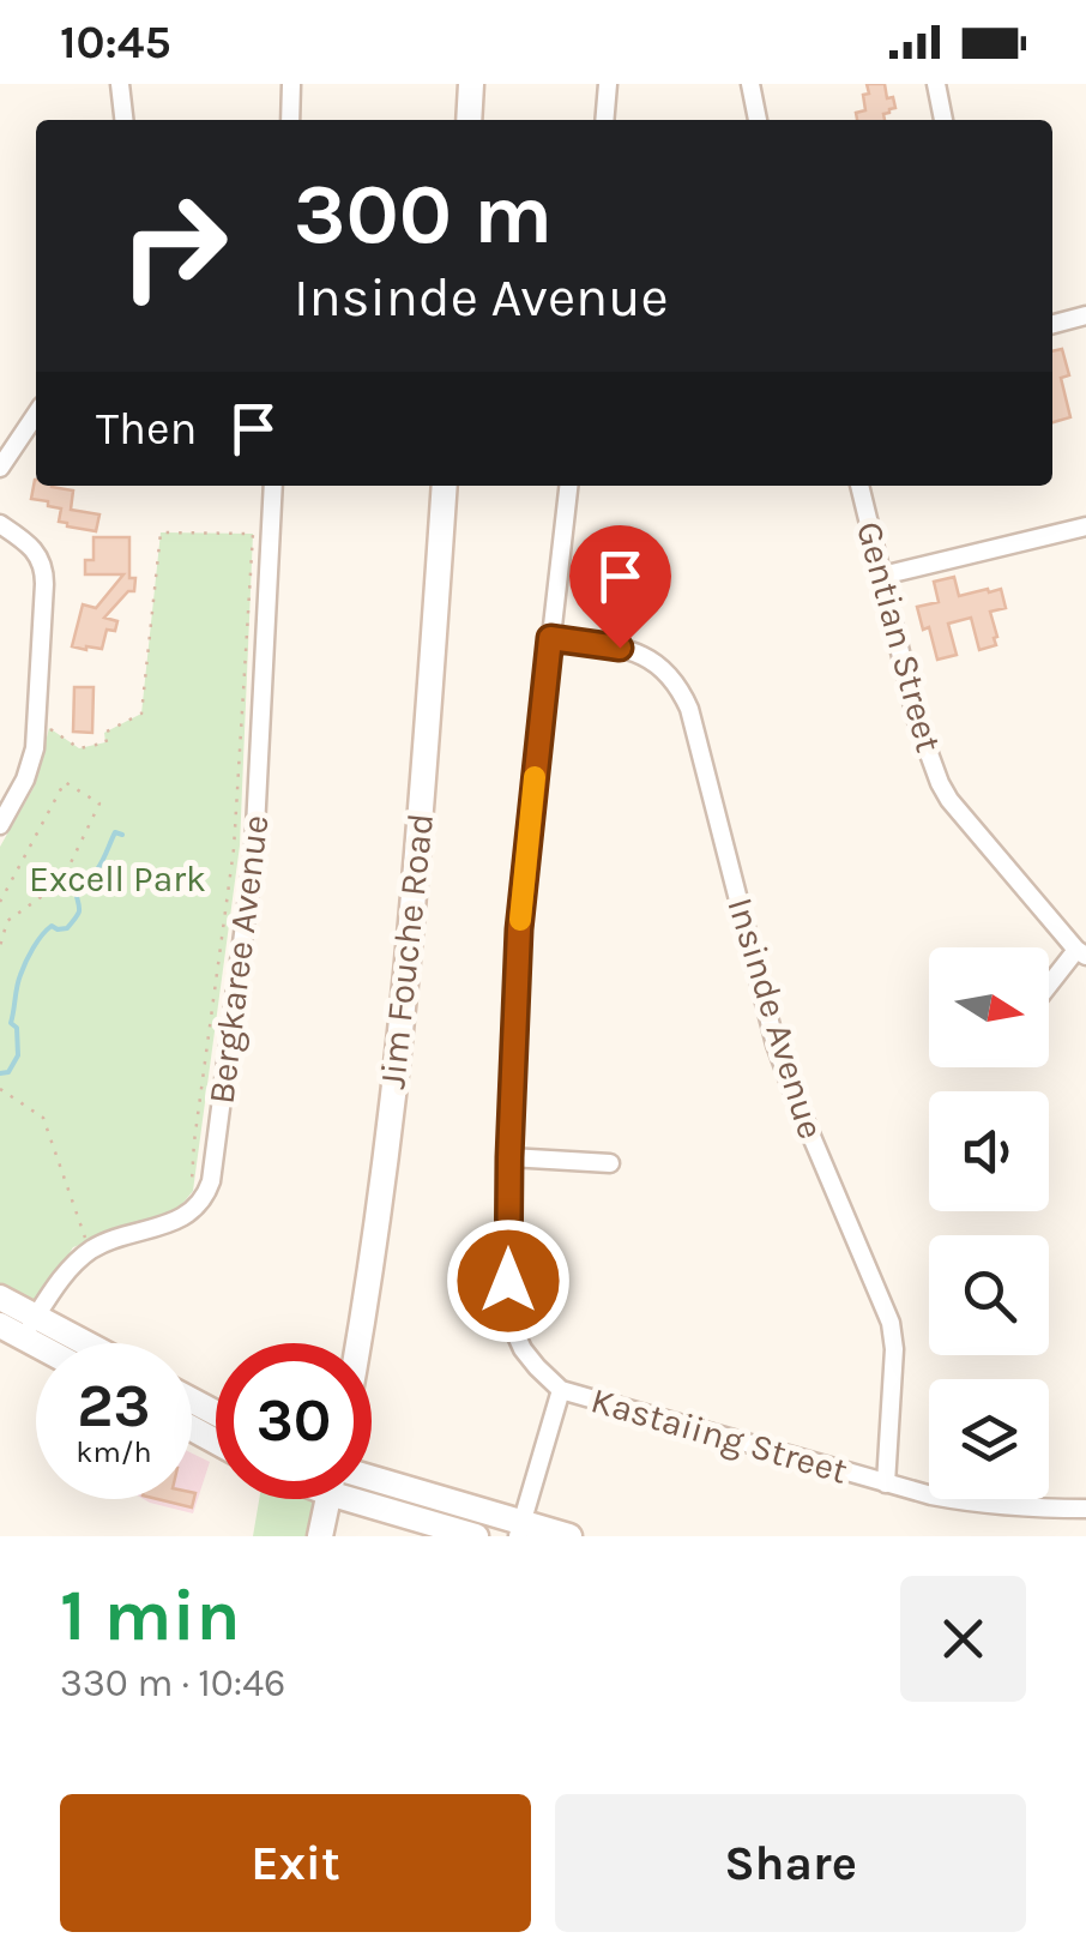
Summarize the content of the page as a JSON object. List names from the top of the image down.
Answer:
{
  "streets": {
    "street": [
      "Gentian Street",
      "Jim Fouche Road",
      "Bergkaree Avenue",
      "Insinde Avenue",
      "Kastaiing Street"
    ]
  },
  "crossings": [
    ["Insinde Avenue", "Kastaiing Street"]
  ],
  "parks": ["Excell Park"],
  "north": "right",
  "page": {
    "status": "10:45",
    "turn": ["300 m", "Insinde Avenue"],
    "then": "Then",
    "speed": "23 km/h",
    "limit": "30",
    "heading": ["1 min", "330 m · 10:46"],
    "buttons": ["Exit", "Share"]
  }
}
